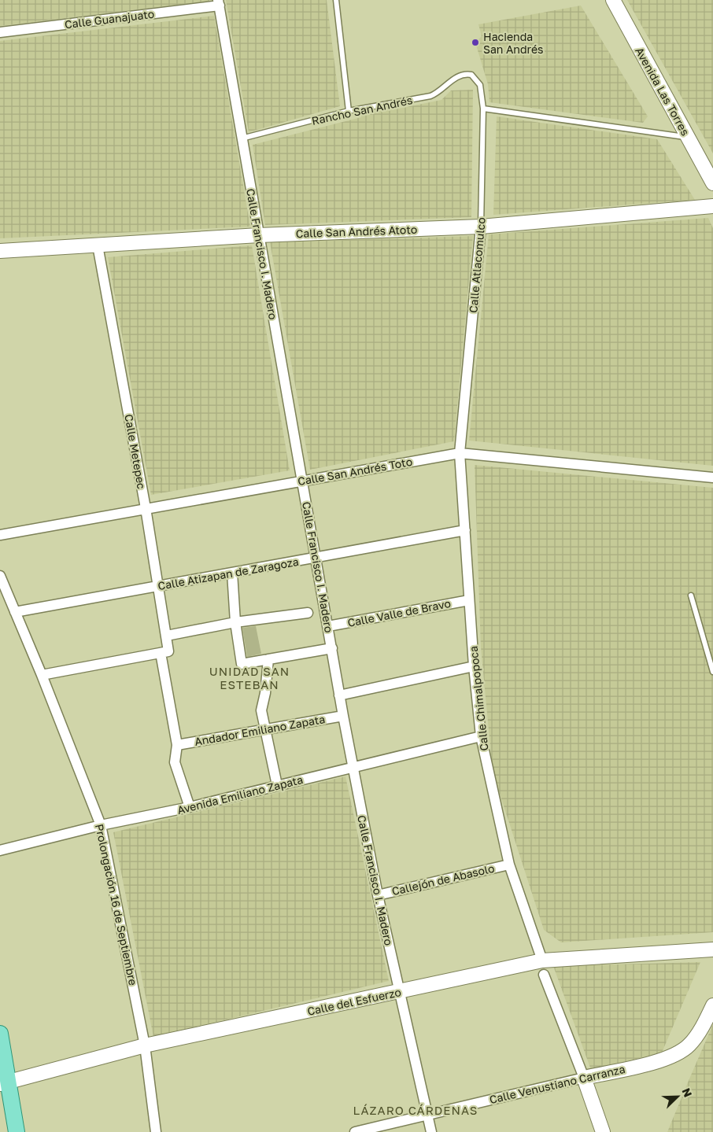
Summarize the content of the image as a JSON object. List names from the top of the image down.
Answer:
{
  "streets": {
    "street": [
      "Calle Guanajuato",
      "Avenida Las Torres",
      "Calle San Andrés Atoto",
      "Calle Francisco I. Madero",
      "Calle Atlacomulco",
      "Calle Metepec",
      "Calle San Andrés Toto",
      "Calle Atizapan de Zaragoza",
      "Calle Valle de Bravo",
      "Calle Chimalpopoca",
      "Andador Emiliano Zapata",
      "Avenida Emiliano Zapata",
      "Callejón de Abasolo",
      "Prolongación 16 de Septiembre",
      "Calle del Esfuerzo",
      "Calle Venustiano Carranza"
    ],
    "lane": ["Rancho San Andrés"]
  },
  "crossings": [
    ["Calle Guanajuato", "Calle Francisco I. Madero"],
    ["Rancho San Andrés", "Calle Francisco I. Madero"],
    ["Rancho San Andrés", "Calle Atlacomulco"],
    ["Calle San Andrés Atoto", "Calle Francisco I. Madero"],
    ["Calle San Andrés Atoto", "Calle Atlacomulco"],
    ["Calle San Andrés Atoto", "Calle Metepec"],
    ["Calle Francisco I. Madero", "Calle San Andrés Toto"],
    ["Calle Francisco I. Madero", "Calle Atizapan de Zaragoza"],
    ["Calle Francisco I. Madero", "Calle Valle de Bravo"],
    ["Calle Francisco I. Madero", "Andador Emiliano Zapata"],
    ["Calle Francisco I. Madero", "Avenida Emiliano Zapata"],
    ["Calle Francisco I. Madero", "Callejón de Abasolo"],
    ["Calle Francisco I. Madero", "Calle del Esfuerzo"],
    ["Calle Francisco I. Madero", "Calle Venustiano Carranza"],
    ["Calle Atlacomulco", "Calle San Andrés Toto"],
    ["Calle Atlacomulco", "Calle Chimalpopoca"],
    ["Calle Metepec", "Calle San Andrés Toto"],
    ["Calle Metepec", "Calle Atizapan de Zaragoza"],
    ["Calle San Andrés Toto", "Calle Chimalpopoca"],
    ["Calle Atizapan de Zaragoza", "Calle Chimalpopoca"],
    ["Calle Atizapan de Zaragoza", "Prolongación 16 de Septiembre"],
    ["Calle Valle de Bravo", "Calle Chimalpopoca"],
    ["Calle Chimalpopoca", "Avenida Emiliano Zapata"],
    ["Calle Chimalpopoca", "Callejón de Abasolo"],
    ["Calle Chimalpopoca", "Calle del Esfuerzo"],
    ["Avenida Emiliano Zapata", "Prolongación 16 de Septiembre"],
    ["Prolongación 16 de Septiembre", "Calle del Esfuerzo"]
  ],
  "districts": ["UNIDAD SAN ESTEBAN", "LÁZARO CÁRDENAS"],
  "places": ["Hacienda San Andrés"],
  "north": "top right"
}
